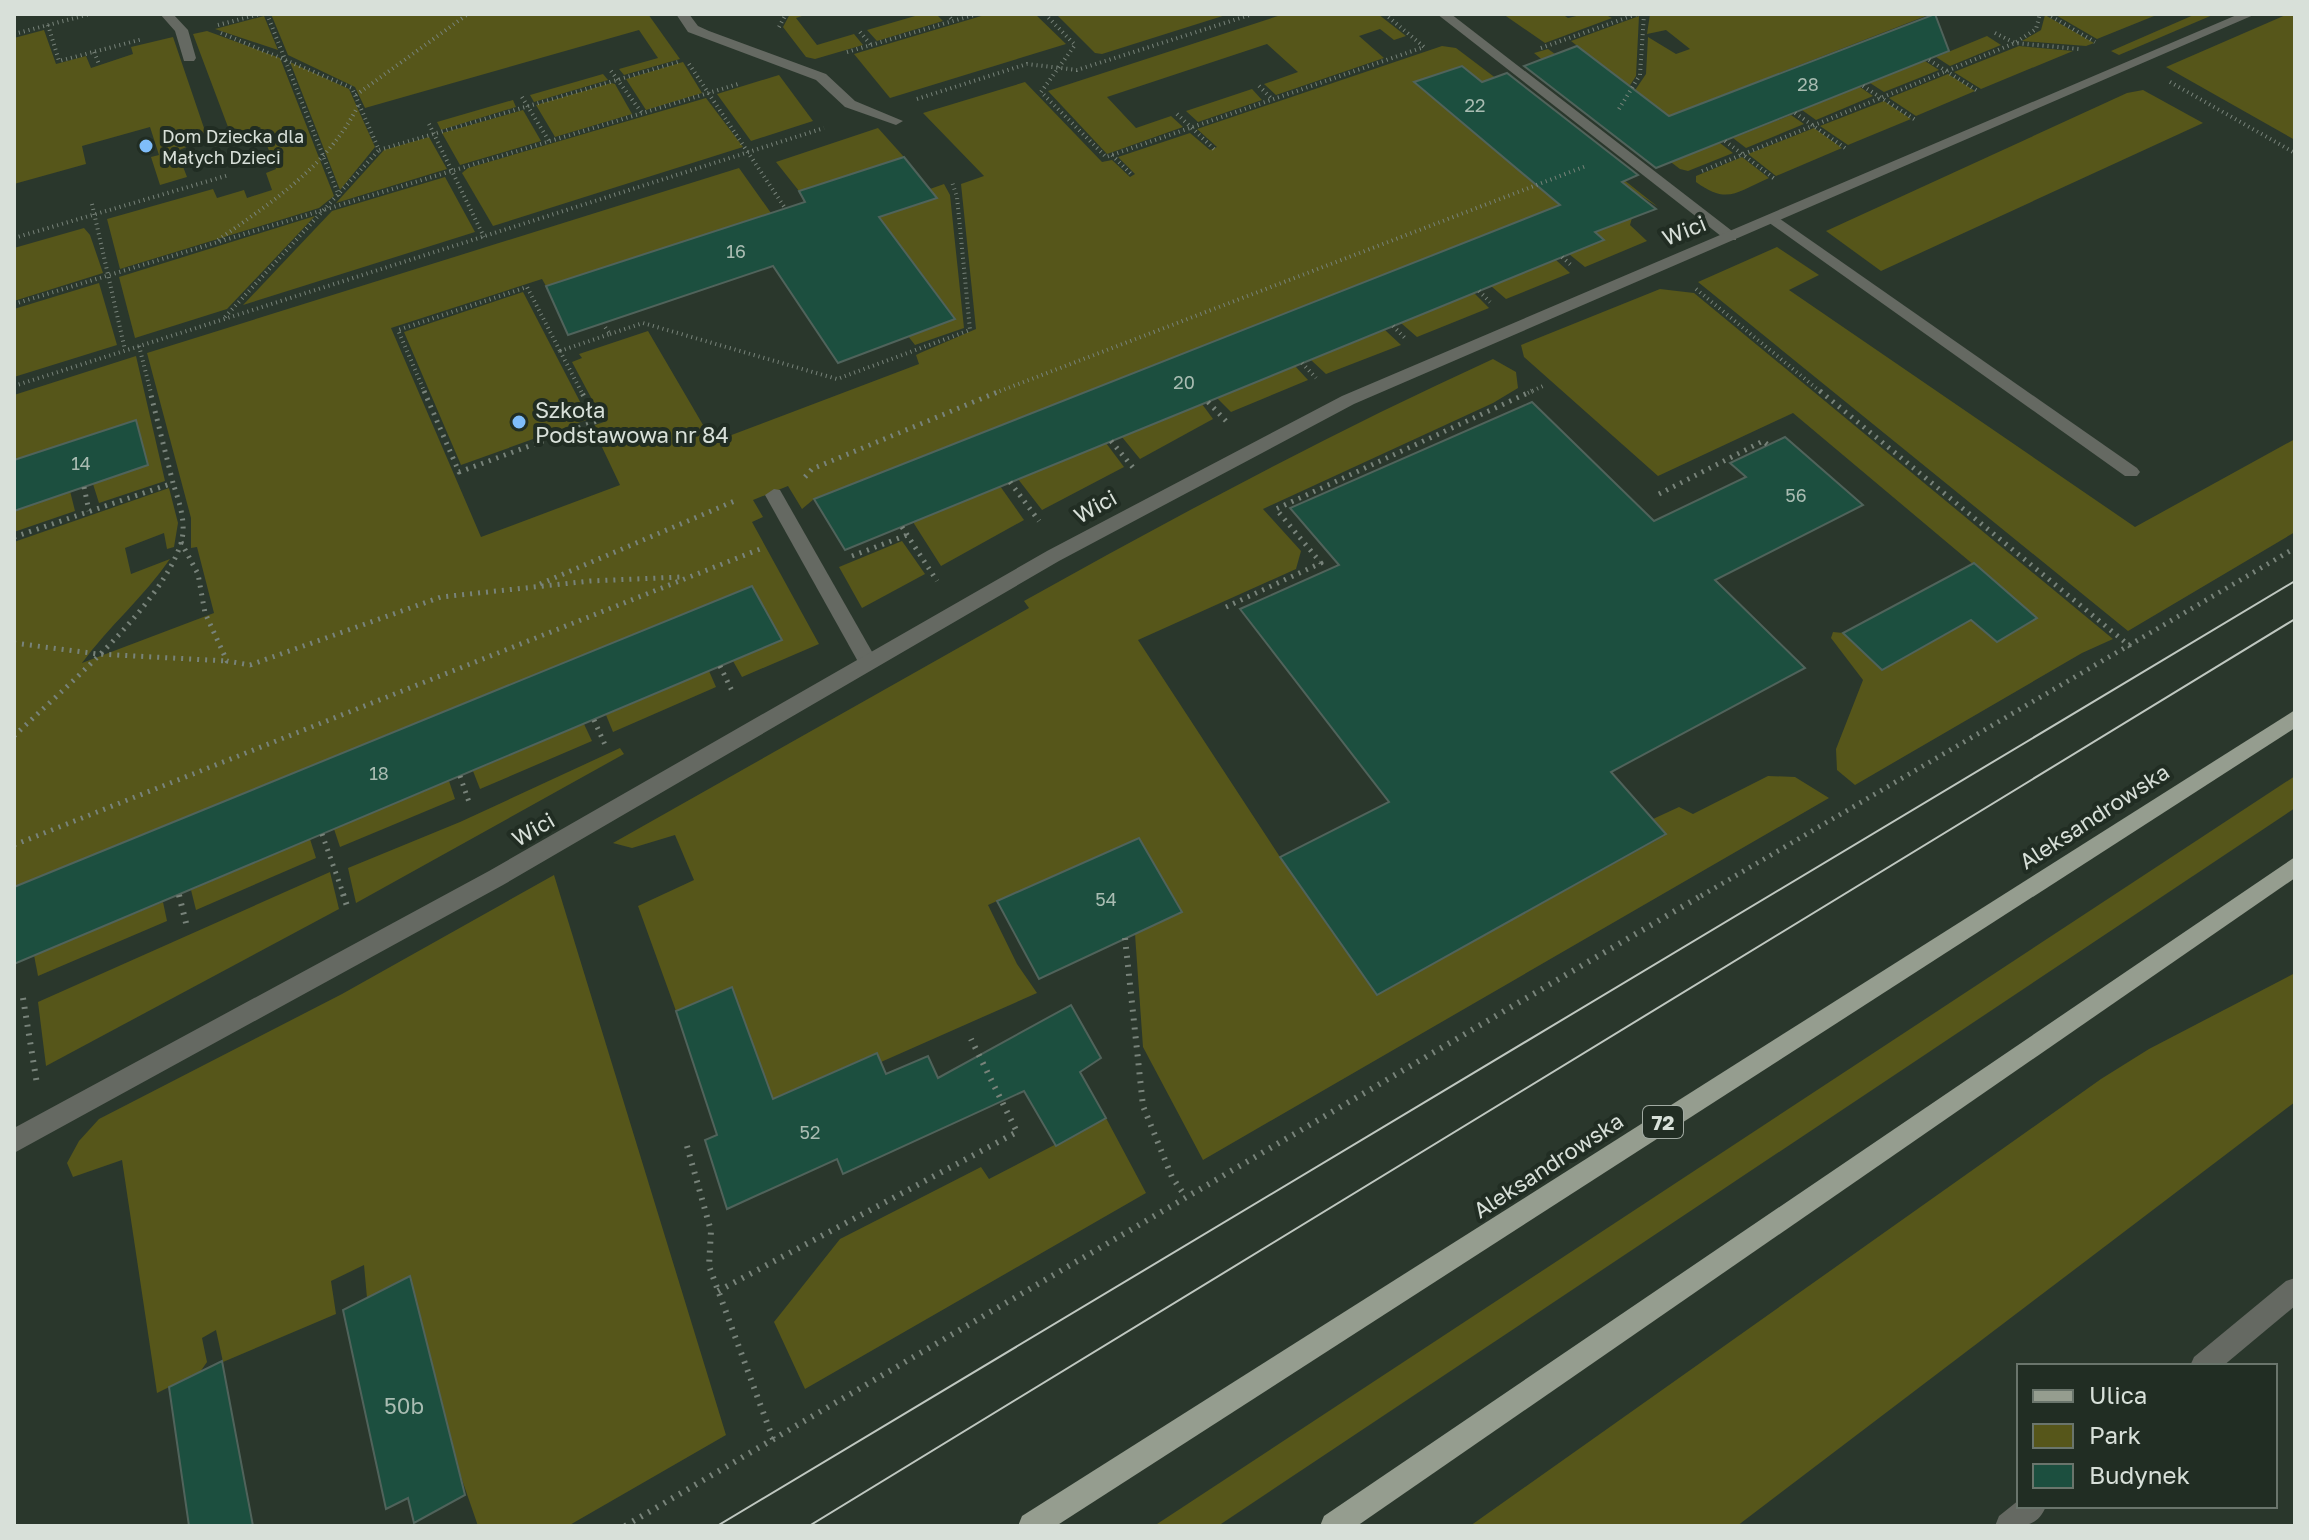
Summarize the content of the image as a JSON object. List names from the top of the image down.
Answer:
{
  "streets": {
    "main road": ["Aleksandrowska", "72"],
    "street": ["Wici"]
  },
  "places": ["Dom Dziecka dla Małych Dzieci", "Szkoła Podstawowa nr 84"],
  "house_numbers": [
    "28",
    "22",
    "16",
    "20",
    "14",
    "56",
    "18",
    "54",
    "52",
    "50b"
  ],
  "legend": ["Ulica", "Park", "Budynek"]
}
